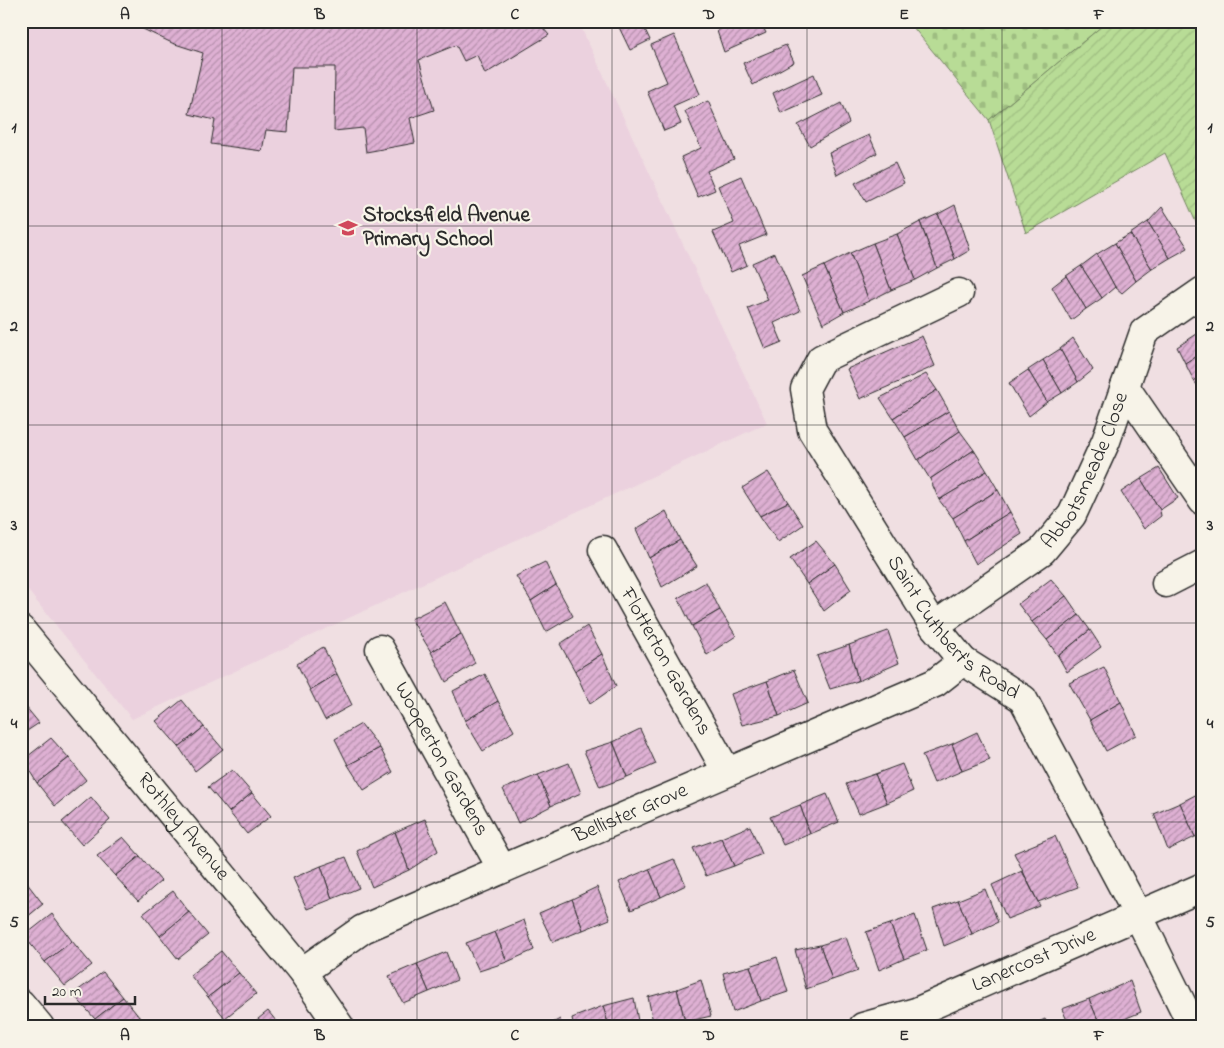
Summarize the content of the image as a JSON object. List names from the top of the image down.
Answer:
{
  "streets": {
    "street": [
      "Abbotsmeade Close",
      "Saint Cuthbert's Road",
      "Flotterton Gardens",
      "Wooperton Gardens",
      "Bellister Grove",
      "Rothley Avenue",
      "Lanercost Drive"
    ]
  },
  "crossings": [
    ["Abbotsmeade Close", "Saint Cuthbert's Road"],
    ["Saint Cuthbert's Road", "Bellister Grove"],
    ["Saint Cuthbert's Road", "Lanercost Drive"],
    ["Flotterton Gardens", "Bellister Grove"],
    ["Wooperton Gardens", "Bellister Grove"],
    ["Bellister Grove", "Rothley Avenue"]
  ],
  "places": {
    "school or university": ["Stocksfield Avenue Primary School"]
  },
  "scale_bar": "20 m",
  "grid": {
    "columns": [
      "A",
      "B",
      "C",
      "D",
      "E",
      "F"
    ],
    "rows": [
      "1",
      "2",
      "3",
      "4",
      "5"
    ]
  }
}
